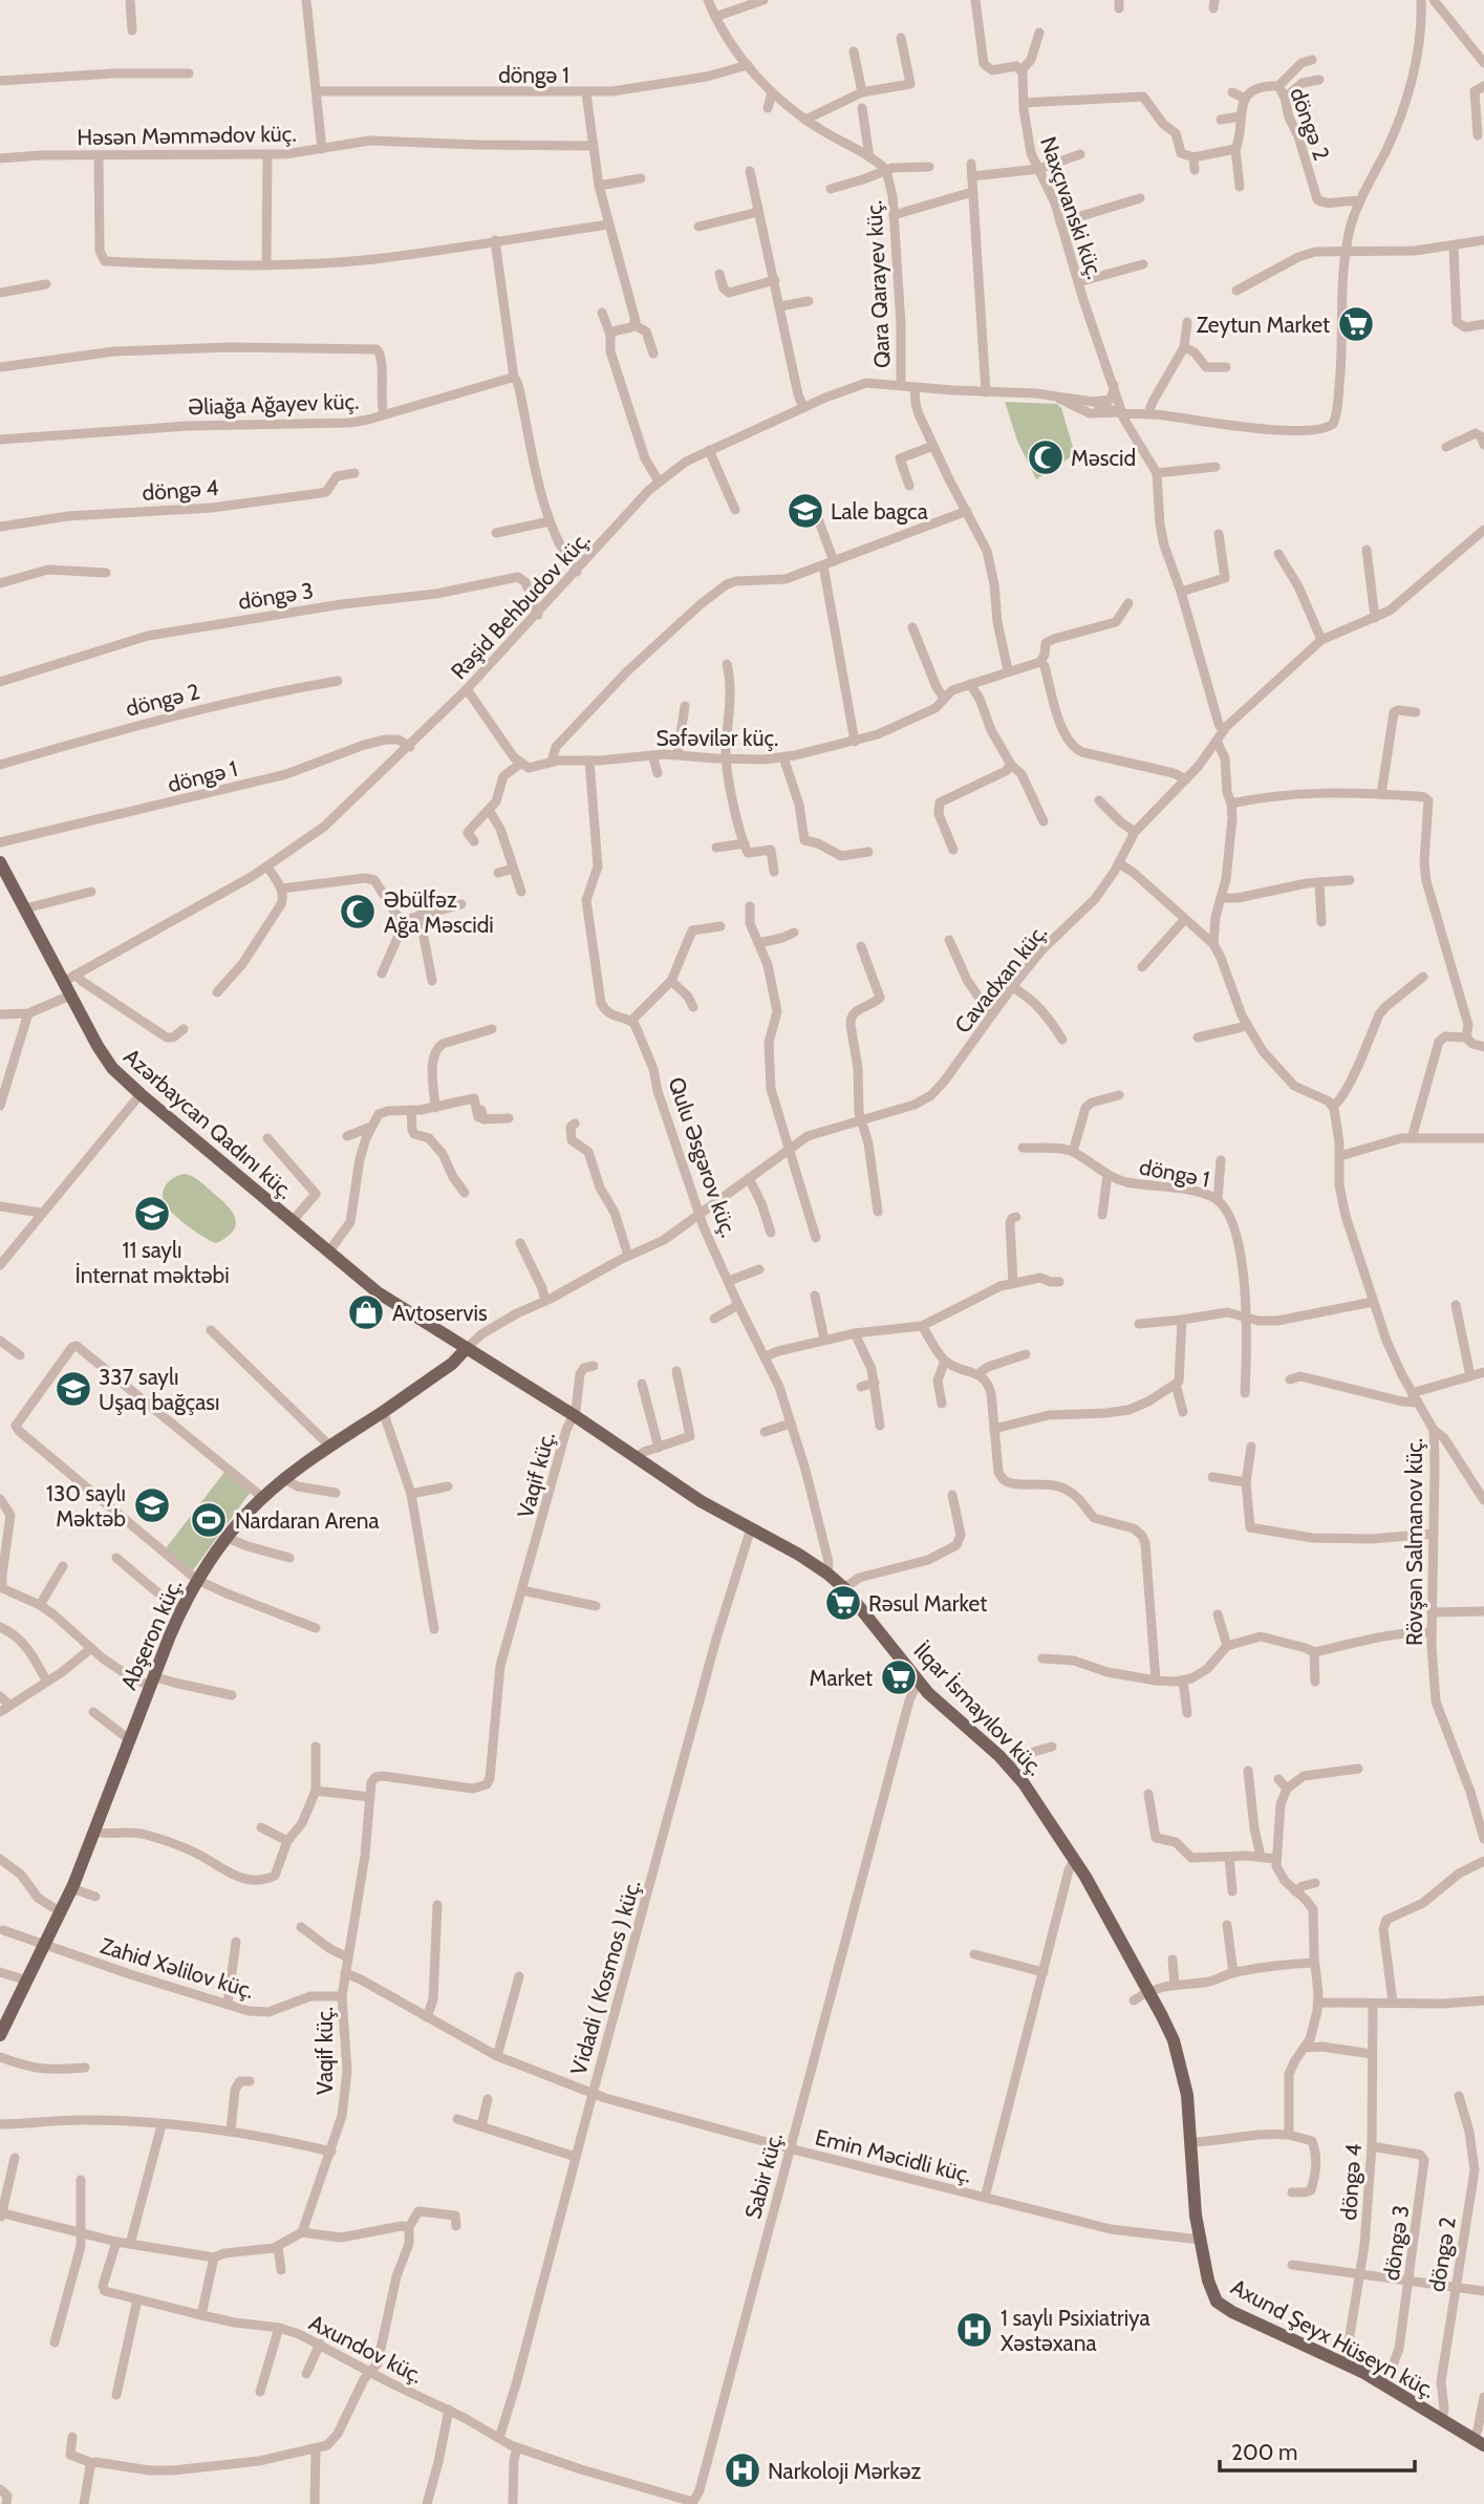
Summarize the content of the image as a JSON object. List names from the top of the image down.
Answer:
{
  "streets": {
    "main road": [
      "Azərbaycan Qadını küç.",
      "Abşeron küç.",
      "İlqar İsmayılov küç.",
      "Axund Şeyx Hüseyn küç."
    ],
    "street": [
      "döngə 1",
      "döngə 2",
      "Həsən Məmmədov küç.",
      "Naxçıvanski küç.",
      "Qara Qarayev küç.",
      "Əliağa Ağayev küç.",
      "döngə 4",
      "döngə 3",
      "Rəşid Behbudov küç.",
      "Səfəvilər küç.",
      "Cavadxan küç.",
      "Qulu Əsgərov küç.",
      "Vaqif küç.",
      "Rövşən Salmanov küç.",
      "Zahid Xəlilov küç.",
      "Vidadi ( Kosmos ) küç.",
      "Emin Məcidli küç.",
      "Sabir küç.",
      "Axundov küç."
    ]
  },
  "crossings": [
    ["döngə 1", "Qara Qarayev küç."],
    ["döngə 1", "Rəşid Behbudov küç."],
    ["döngə 2", "Axund Şeyx Hüseyn küç."],
    ["Naxçıvanski küç.", "Rəşid Behbudov küç."],
    ["Qara Qarayev küç.", "Rəşid Behbudov küç."],
    ["döngə 4", "döngə 3"],
    ["döngə 4", "Axund Şeyx Hüseyn küç."],
    ["döngə 3", "Rəşid Behbudov küç."],
    ["döngə 3", "Axund Şeyx Hüseyn küç."],
    ["Rəşid Behbudov küç.", "Azərbaycan Qadını küç."],
    ["Cavadxan küç.", "Azərbaycan Qadını küç."],
    ["Cavadxan küç.", "Qulu Əsgərov küç."],
    ["Cavadxan küç.", "Abşeron küç."],
    ["Cavadxan küç.", "İlqar İsmayılov küç."],
    ["Azərbaycan Qadını küç.", "Abşeron küç."],
    ["Azərbaycan Qadını küç.", "İlqar İsmayılov küç."],
    ["Qulu Əsgərov küç.", "İlqar İsmayılov küç."],
    ["Vaqif küç.", "İlqar İsmayılov küç."],
    ["Vaqif küç.", "Zahid Xəlilov küç."],
    ["Vaqif küç.", "Emin Məcidli küç."],
    ["Abşeron küç.", "İlqar İsmayılov küç."],
    ["Abşeron küç.", "Zahid Xəlilov küç."],
    ["İlqar İsmayılov küç.", "Vidadi ( Kosmos ) küç."],
    ["İlqar İsmayılov küç.", "Emin Məcidli küç."],
    ["İlqar İsmayılov küç.", "Sabir küç."],
    ["İlqar İsmayılov küç.", "Axund Şeyx Hüseyn küç."],
    ["Vidadi ( Kosmos ) küç.", "Emin Məcidli küç."],
    ["Vidadi ( Kosmos ) küç.", "Axundov küç."],
    ["Emin Məcidli küç.", "Sabir küç."],
    ["Emin Məcidli küç.", "Axund Şeyx Hüseyn küç."],
    ["Sabir küç.", "Axundov küç."]
  ],
  "places": {
    "supermarket": ["Zeytun Market", "Rəsul Market", "Market"],
    "mosque": ["Məscid", "Əbülfəz Ağa Məscidi"],
    "school or university": [
      "Lale bagca",
      "11 saylı İnternat məktəbi",
      "337 saylı Uşaq bağçası",
      "130 saylı Məktəb"
    ],
    "shop": ["Avtoservis"],
    "sports": ["Nardaran Arena"],
    "hospital": ["1 saylı Psixiatriya Xəstəxana", "Narkoloji Mərkəz"]
  },
  "scale_bar": "200 m"
}
